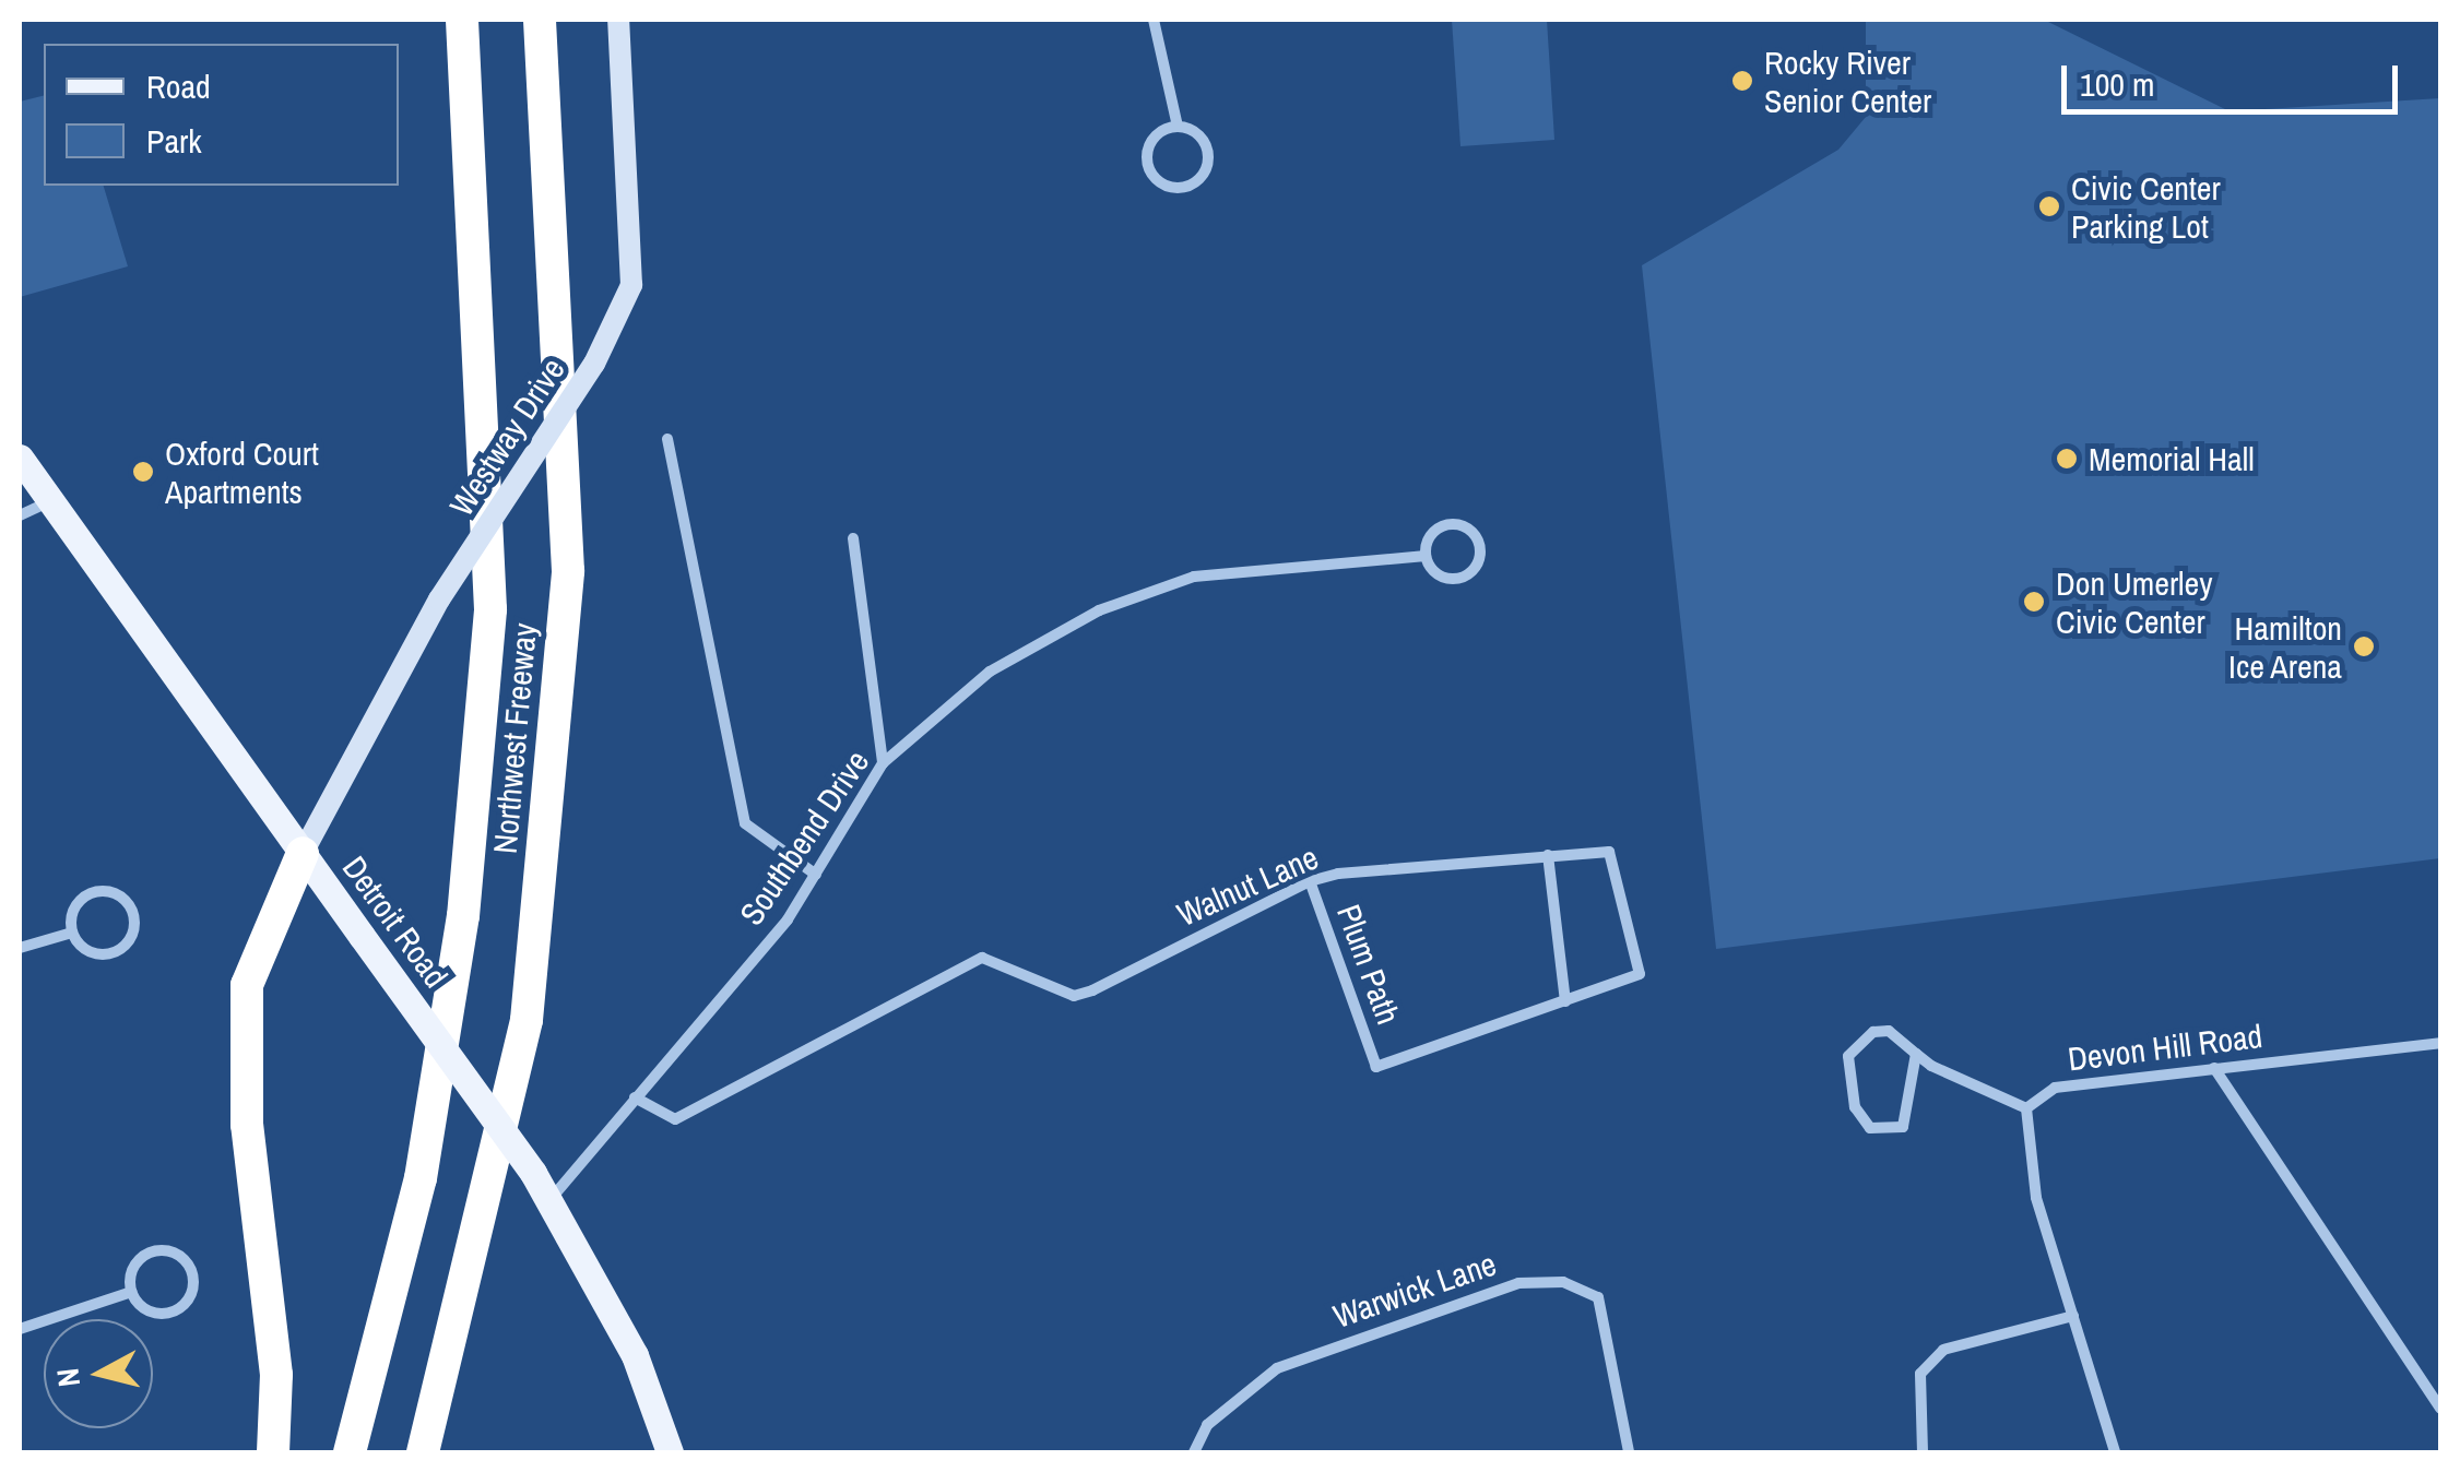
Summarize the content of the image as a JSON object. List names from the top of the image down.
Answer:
{
  "streets": {
    "highway": ["Northwest Freeway"],
    "main road": ["Westway Drive", "Detroit Road"],
    "street": [
      "Southbend Drive",
      "Walnut Lane",
      "Plum Path",
      "Devon Hill Road",
      "Warwick Lane"
    ]
  },
  "crossings": [
    ["Westway Drive", "Detroit Road"],
    ["Southbend Drive", "Walnut Lane"],
    ["Southbend Drive", "Detroit Road"],
    ["Walnut Lane", "Plum Path"]
  ],
  "places": [
    "Rocky River Senior Center",
    "Civic Center Parking Lot",
    "Memorial Hall",
    "Oxford Court Apartments",
    "Don Umerley Civic Center",
    "Hamilton Ice Arena"
  ],
  "legend": ["Road", "Park"],
  "scale_bar": "100 m",
  "north": "left"
}
